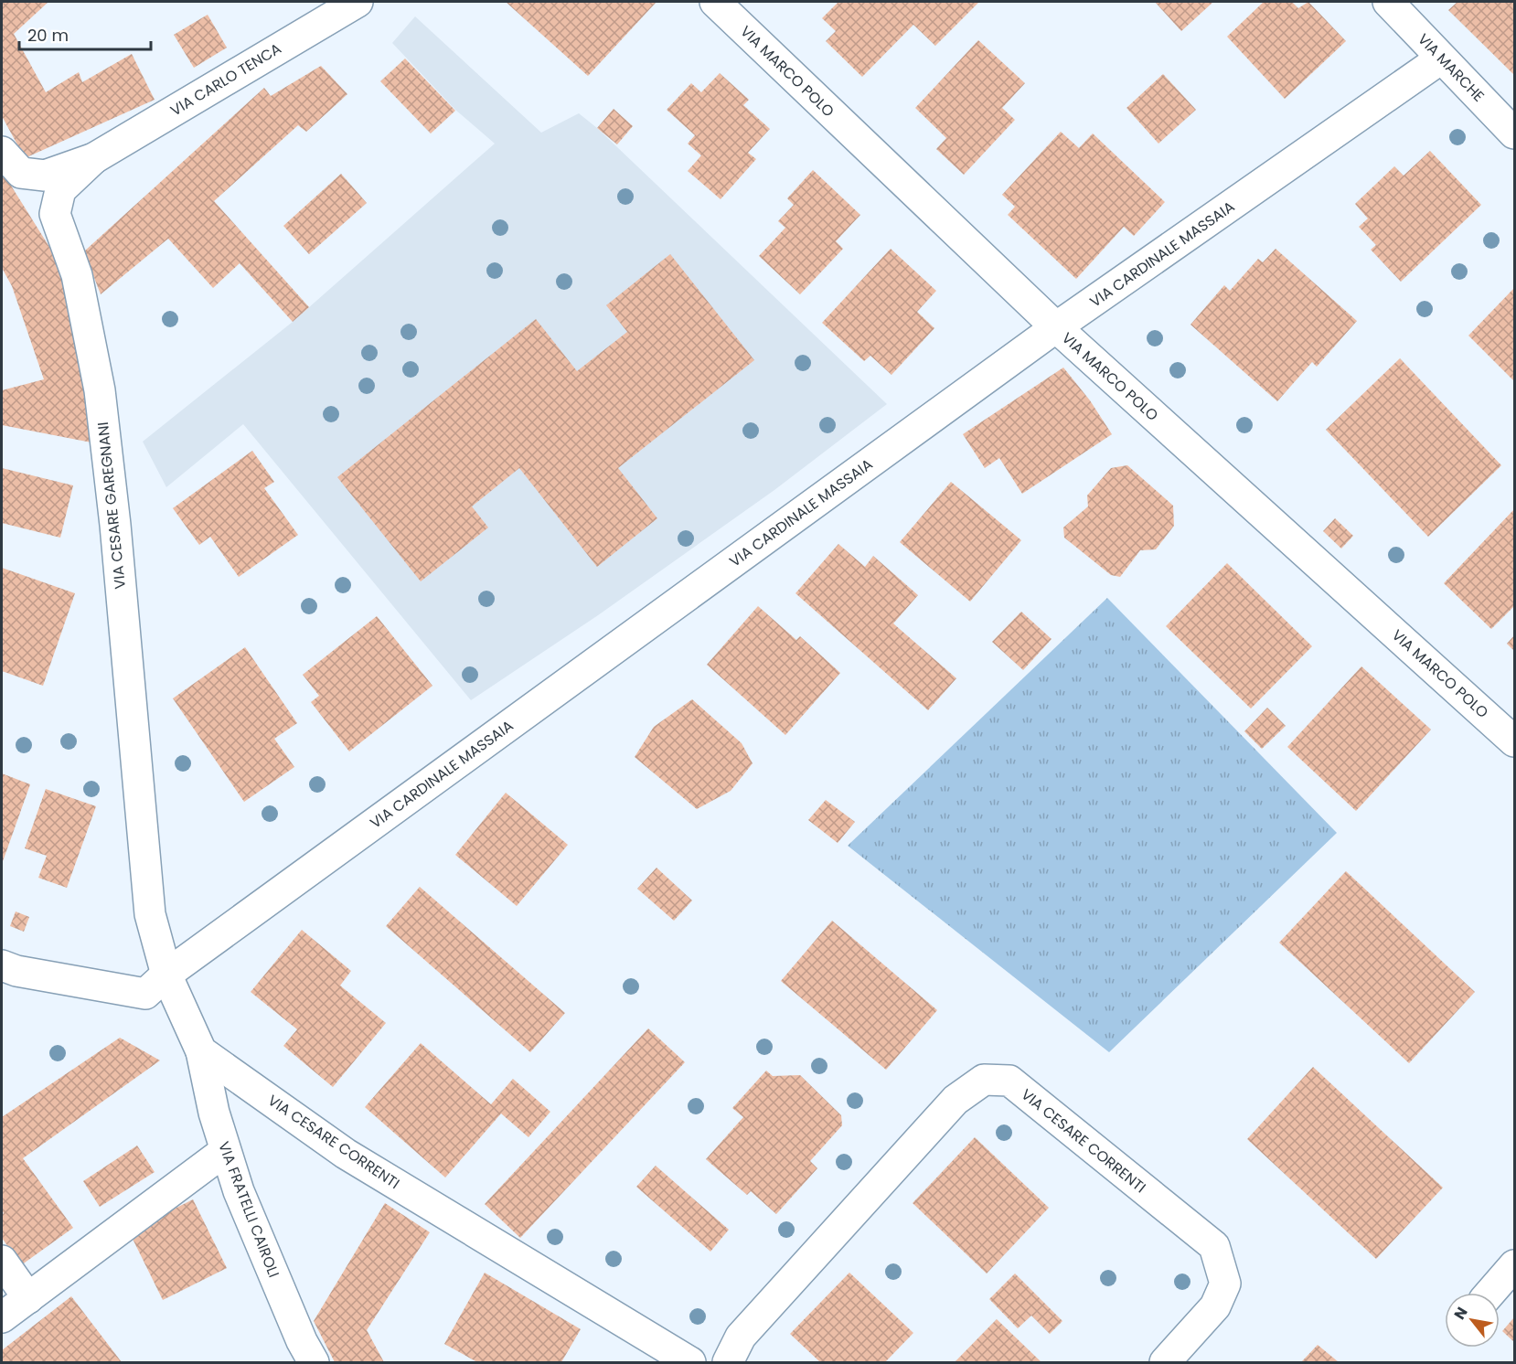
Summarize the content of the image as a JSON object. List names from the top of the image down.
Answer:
{
  "streets": {
    "street": [
      "VIA MARCHE",
      "VIA MARCO POLO",
      "VIA CARLO TENCA",
      "VIA CARDINALE MASSAIA",
      "VIA CESARE GAREGNANI",
      "VIA CESARE CORRENTI",
      "VIA FRATELLI CAIROLI"
    ]
  },
  "crossings": [
    ["VIA MARCHE", "VIA CARDINALE MASSAIA"],
    ["VIA MARCO POLO", "VIA CARDINALE MASSAIA"],
    ["VIA CARLO TENCA", "VIA CESARE GAREGNANI"],
    ["VIA CARDINALE MASSAIA", "VIA CESARE GAREGNANI"],
    ["VIA CESARE CORRENTI", "VIA FRATELLI CAIROLI"]
  ],
  "scale_bar": "20 m",
  "north": "top left"
}
